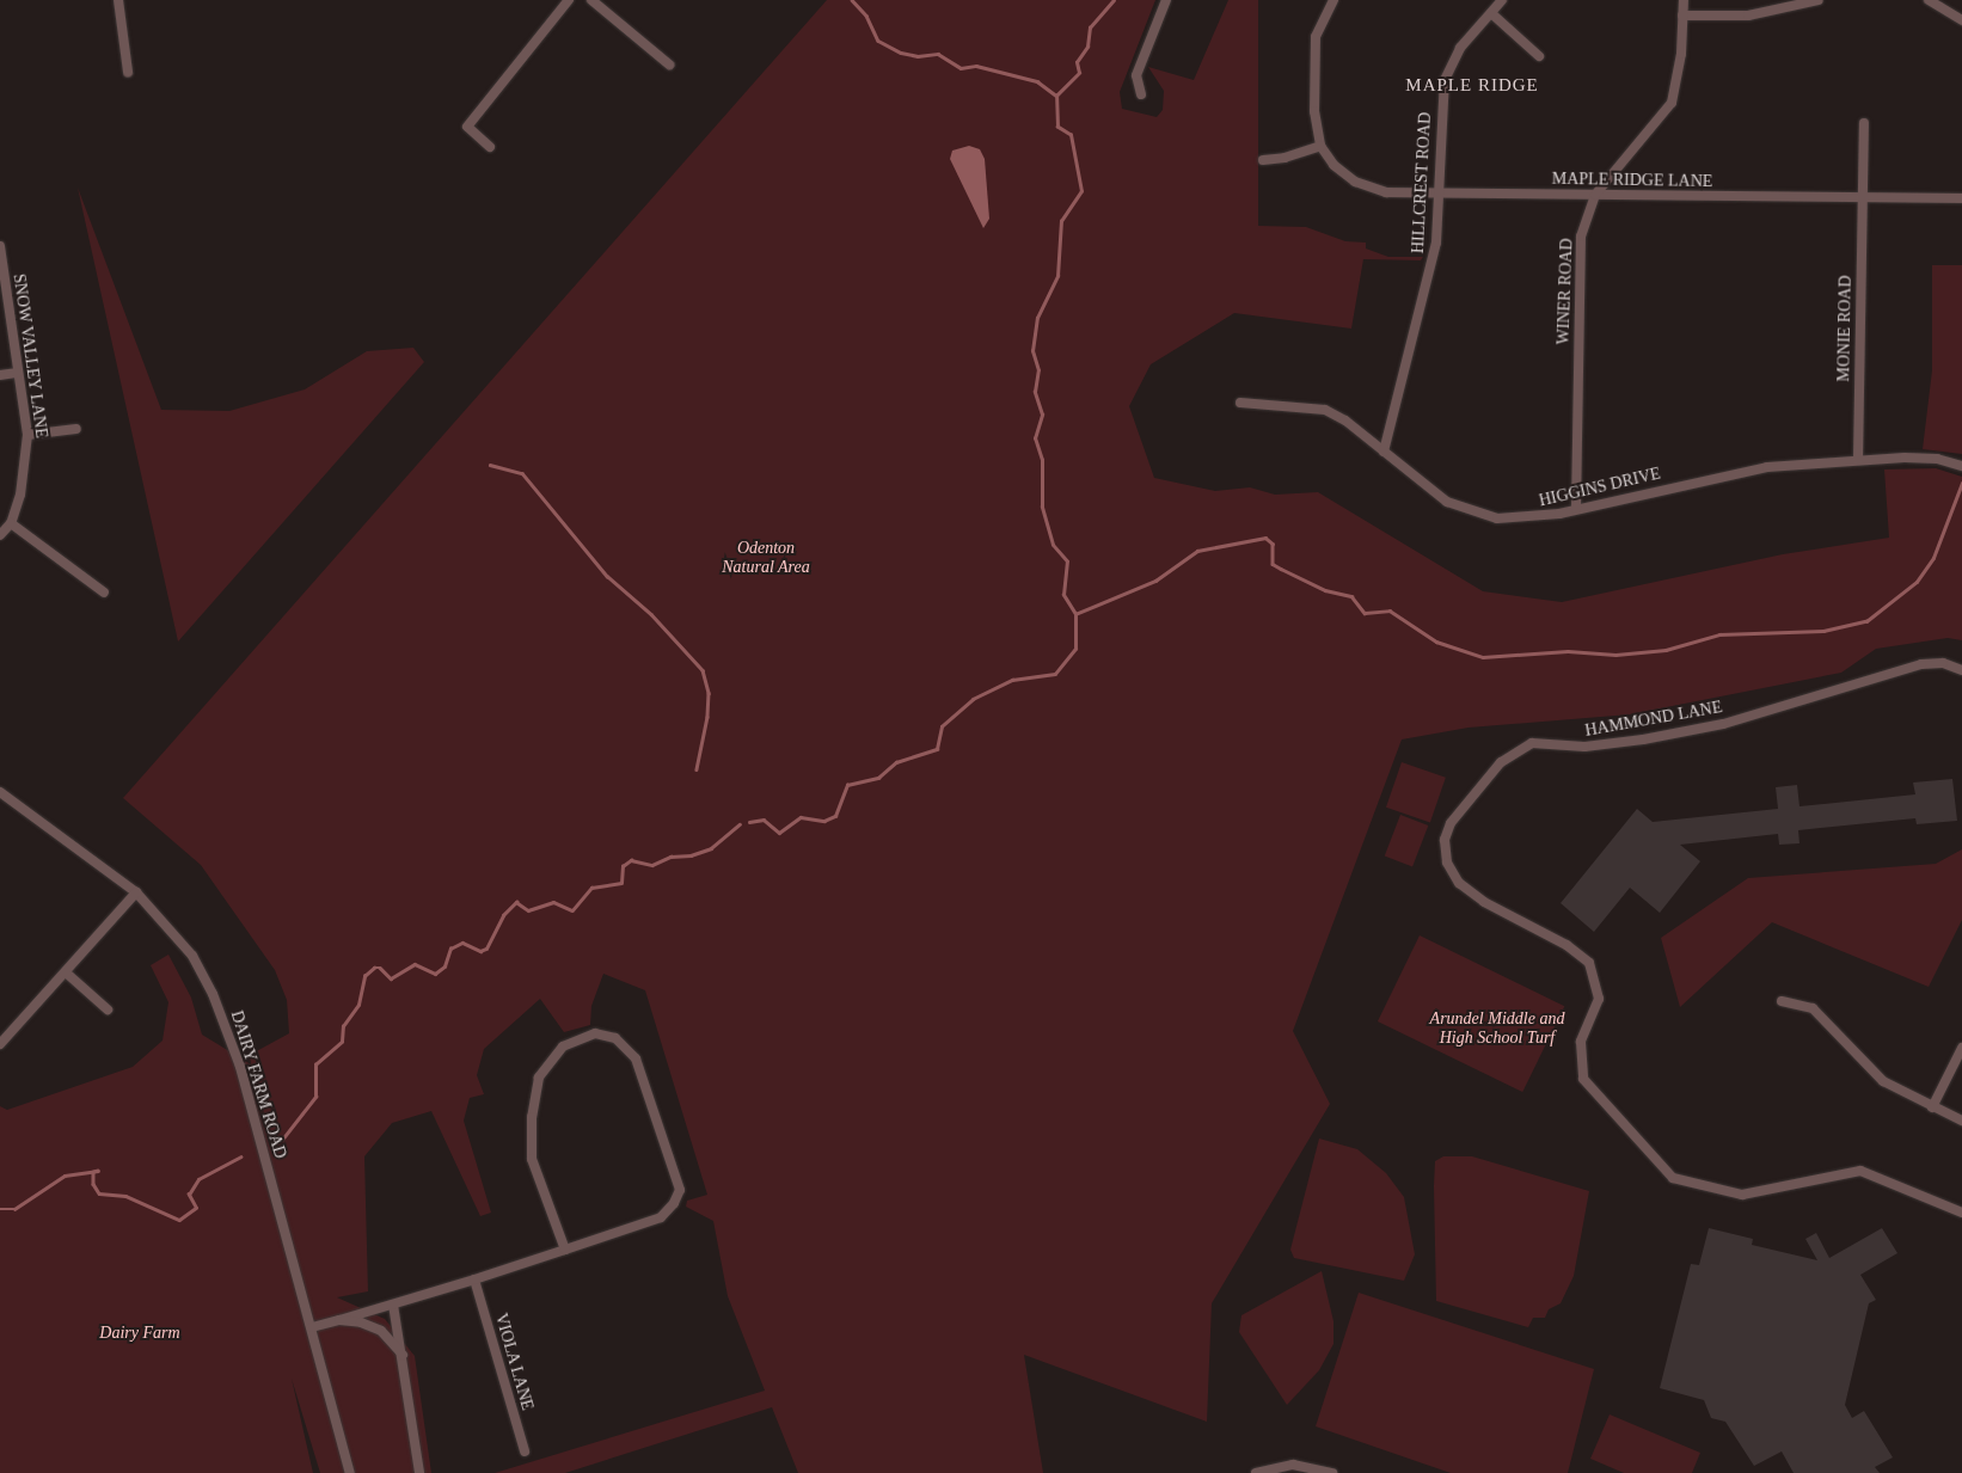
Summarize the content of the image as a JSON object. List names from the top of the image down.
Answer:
{
  "streets": {
    "street": [
      "MAPLE RIDGE LANE",
      "HILLCREST ROAD",
      "WINER ROAD",
      "MONIE ROAD",
      "SNOW VALLEY LANE",
      "HIGGINS DRIVE",
      "HAMMOND LANE",
      "DAIRY FARM ROAD",
      "VIOLA LANE"
    ]
  },
  "crossings": [
    ["MAPLE RIDGE LANE", "HILLCREST ROAD"],
    ["MAPLE RIDGE LANE", "WINER ROAD"],
    ["MAPLE RIDGE LANE", "MONIE ROAD"],
    ["HILLCREST ROAD", "HIGGINS DRIVE"],
    ["WINER ROAD", "HIGGINS DRIVE"],
    ["MONIE ROAD", "HIGGINS DRIVE"]
  ],
  "districts": ["MAPLE RIDGE"],
  "parks": ["Odenton Natural Area", "Arundel Middle and High School Turf", "Dairy Farm"]
}
